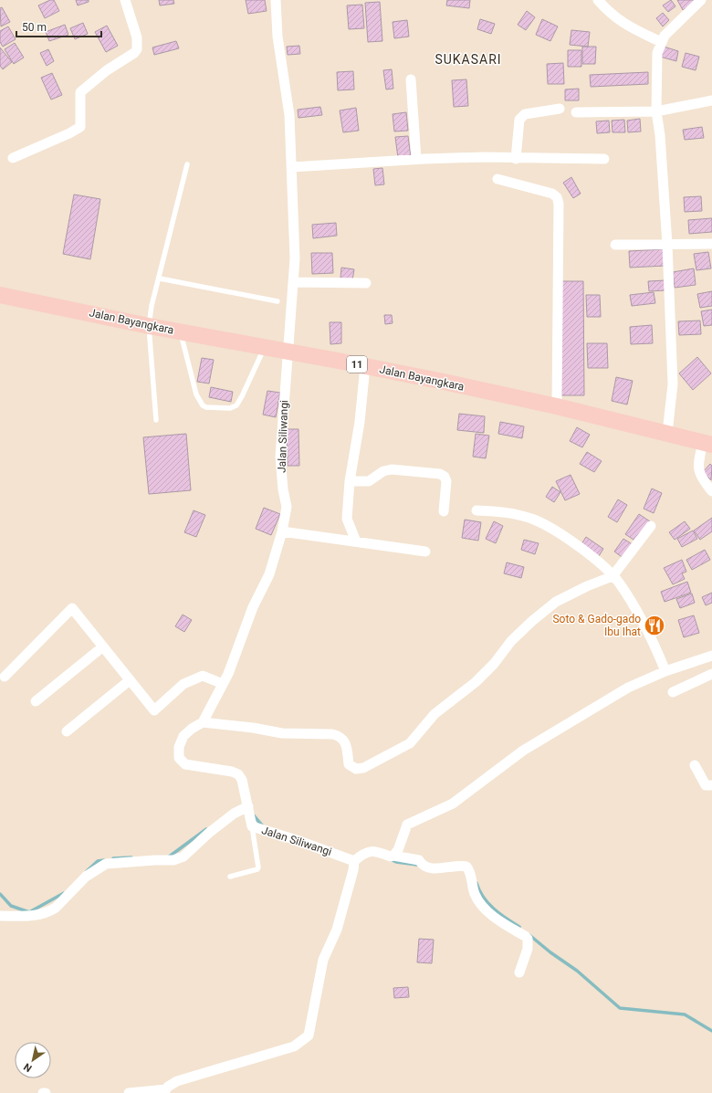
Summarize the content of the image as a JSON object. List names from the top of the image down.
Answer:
{
  "streets": {
    "highway": ["Jalan Bayangkara", "11"],
    "street": ["Jalan Siliwangi"]
  },
  "crossings": [
    ["Jalan Bayangkara", "Jalan Siliwangi"]
  ],
  "districts": ["SUKASARI"],
  "places": {
    "restaurant": ["Soto & Gado-gado Ibu Ihat"]
  },
  "scale_bar": "50 m",
  "north": "bottom left"
}
